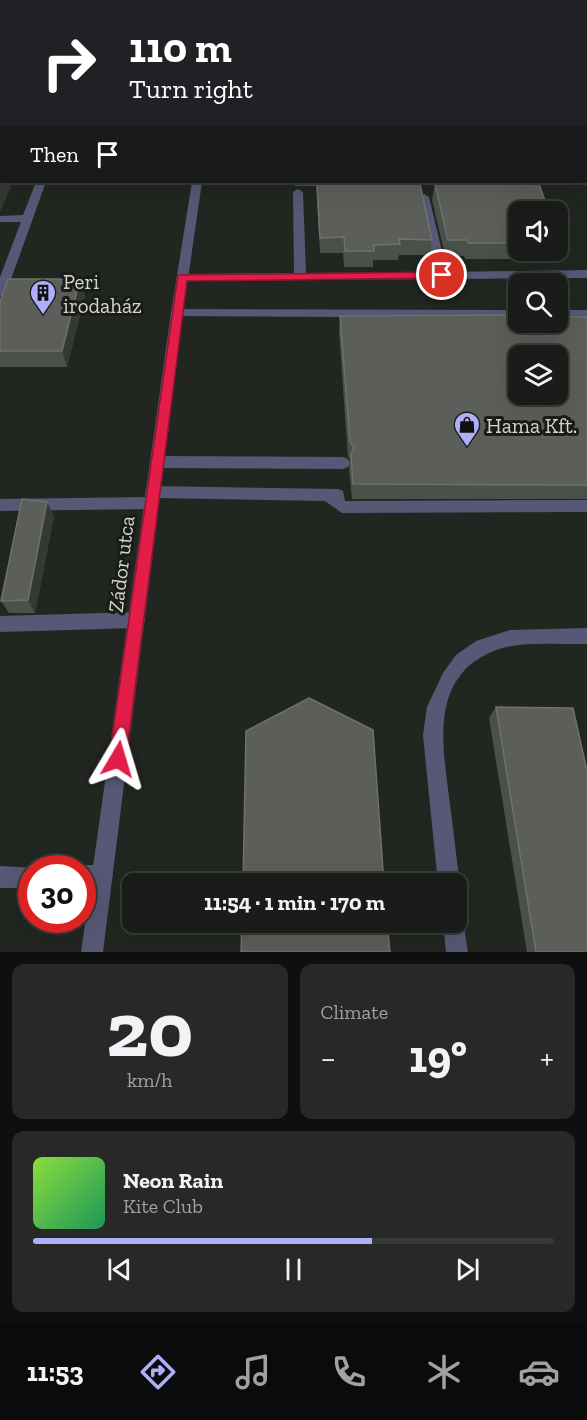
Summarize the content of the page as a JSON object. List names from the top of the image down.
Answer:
{
  "streets": {
    "street": ["Zádor utca"]
  },
  "places": {
    "building": ["Peri irodaház"],
    "shop": ["Hama Kft."]
  },
  "page": {
    "turn": ["110 m", "Turn right"],
    "then": "Then",
    "limit": "30",
    "trip": "11:54 · 1 min · 170 m",
    "tile": [
      ["20", "km/h"],
      "Climate"
    ],
    "heat": ["−", "19°", "+"],
    "song": ["Neon Rain", "Kite Club"],
    "tabs": "11:53"
  }
}
